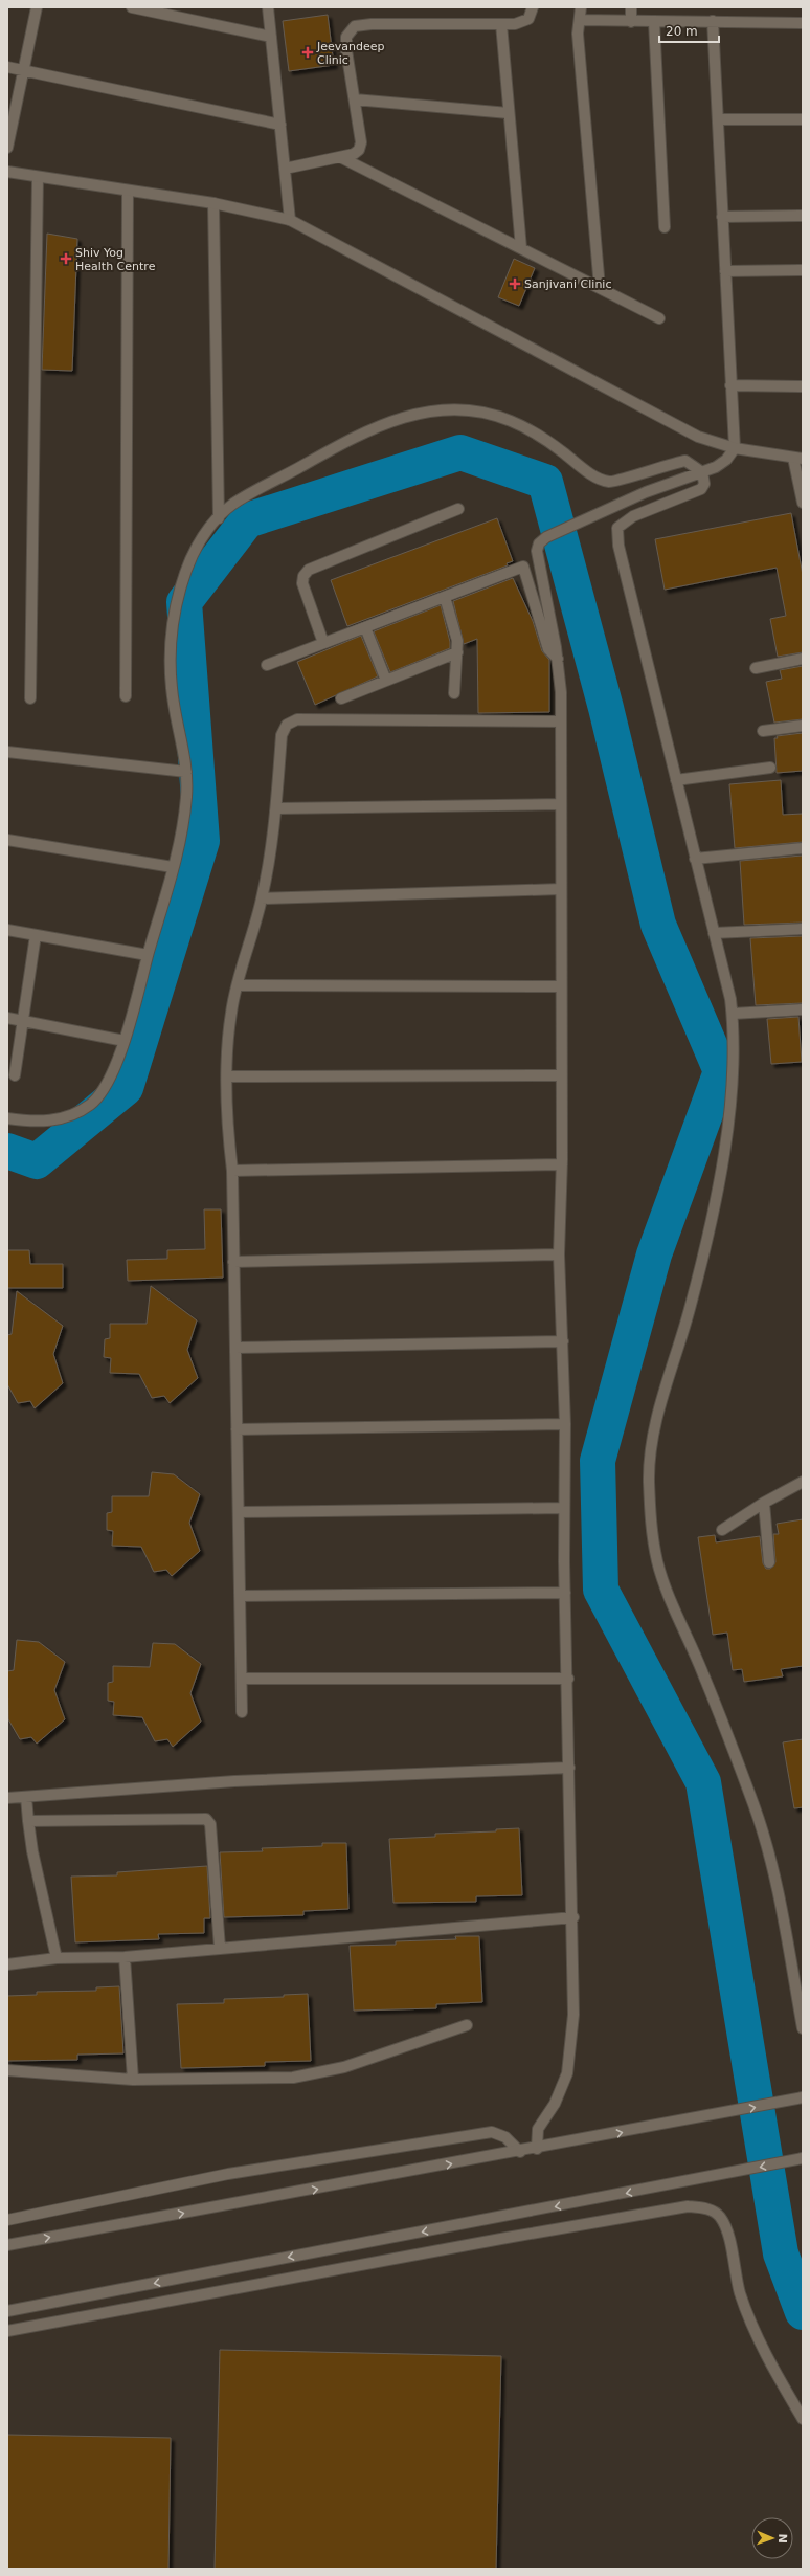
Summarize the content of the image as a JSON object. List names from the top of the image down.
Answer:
{
  "places": {
    "health": ["Jeevandeep Clinic", "Shiv Yog Health Centre", "Sanjivani Clinic"]
  },
  "scale_bar": "20 m",
  "north": "right"
}
